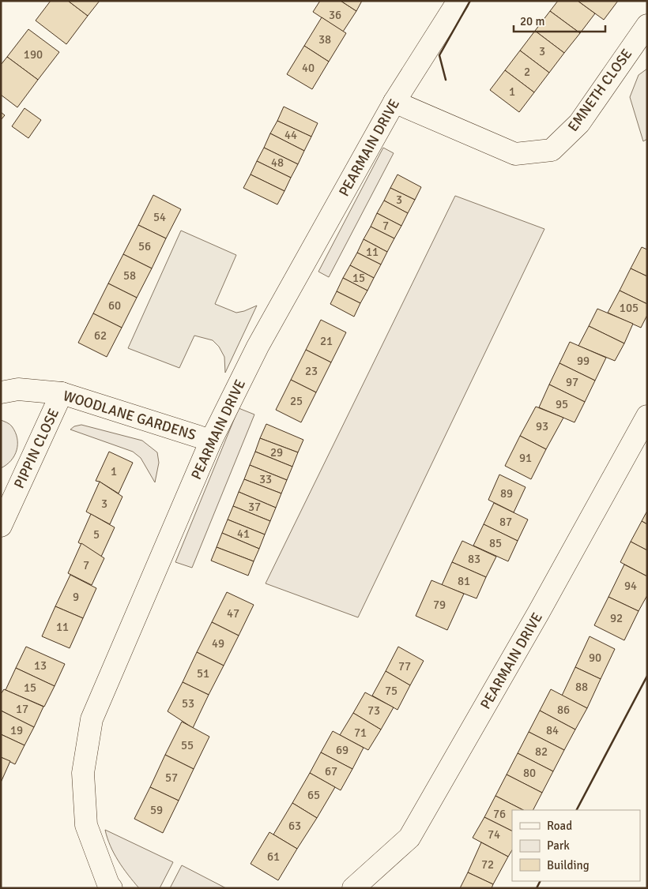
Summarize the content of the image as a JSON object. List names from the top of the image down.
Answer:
{
  "streets": {
    "street": [
      "EMNETH CLOSE",
      "PEARMAIN DRIVE",
      "WOODLANE GARDENS",
      "PIPPIN CLOSE"
    ]
  },
  "crossings": [
    ["EMNETH CLOSE", "PEARMAIN DRIVE"],
    ["PEARMAIN DRIVE", "WOODLANE GARDENS"],
    ["WOODLANE GARDENS", "PIPPIN CLOSE"]
  ],
  "house_numbers": [
    "36",
    "38",
    "3",
    "190",
    "40",
    "2",
    "1",
    "44",
    "48",
    "3",
    "54",
    "7",
    "56",
    "11",
    "58",
    "15",
    "60",
    "105",
    "62",
    "21",
    "99",
    "23",
    "97",
    "25",
    "95",
    "93",
    "29",
    "91",
    "1",
    "33",
    "89",
    "3",
    "37",
    "87",
    "41",
    "5",
    "85",
    "83",
    "7",
    "81",
    "94",
    "9",
    "79",
    "47",
    "92",
    "11",
    "49",
    "90",
    "13",
    "77",
    "51",
    "88",
    "15",
    "75",
    "53",
    "17",
    "86",
    "73",
    "19",
    "84",
    "71",
    "55",
    "69",
    "82",
    "67",
    "80",
    "57",
    "65",
    "59",
    "76",
    "63",
    "74",
    "61",
    "72"
  ],
  "legend": ["Road", "Park", "Building"],
  "scale_bar": "20 m"
}
